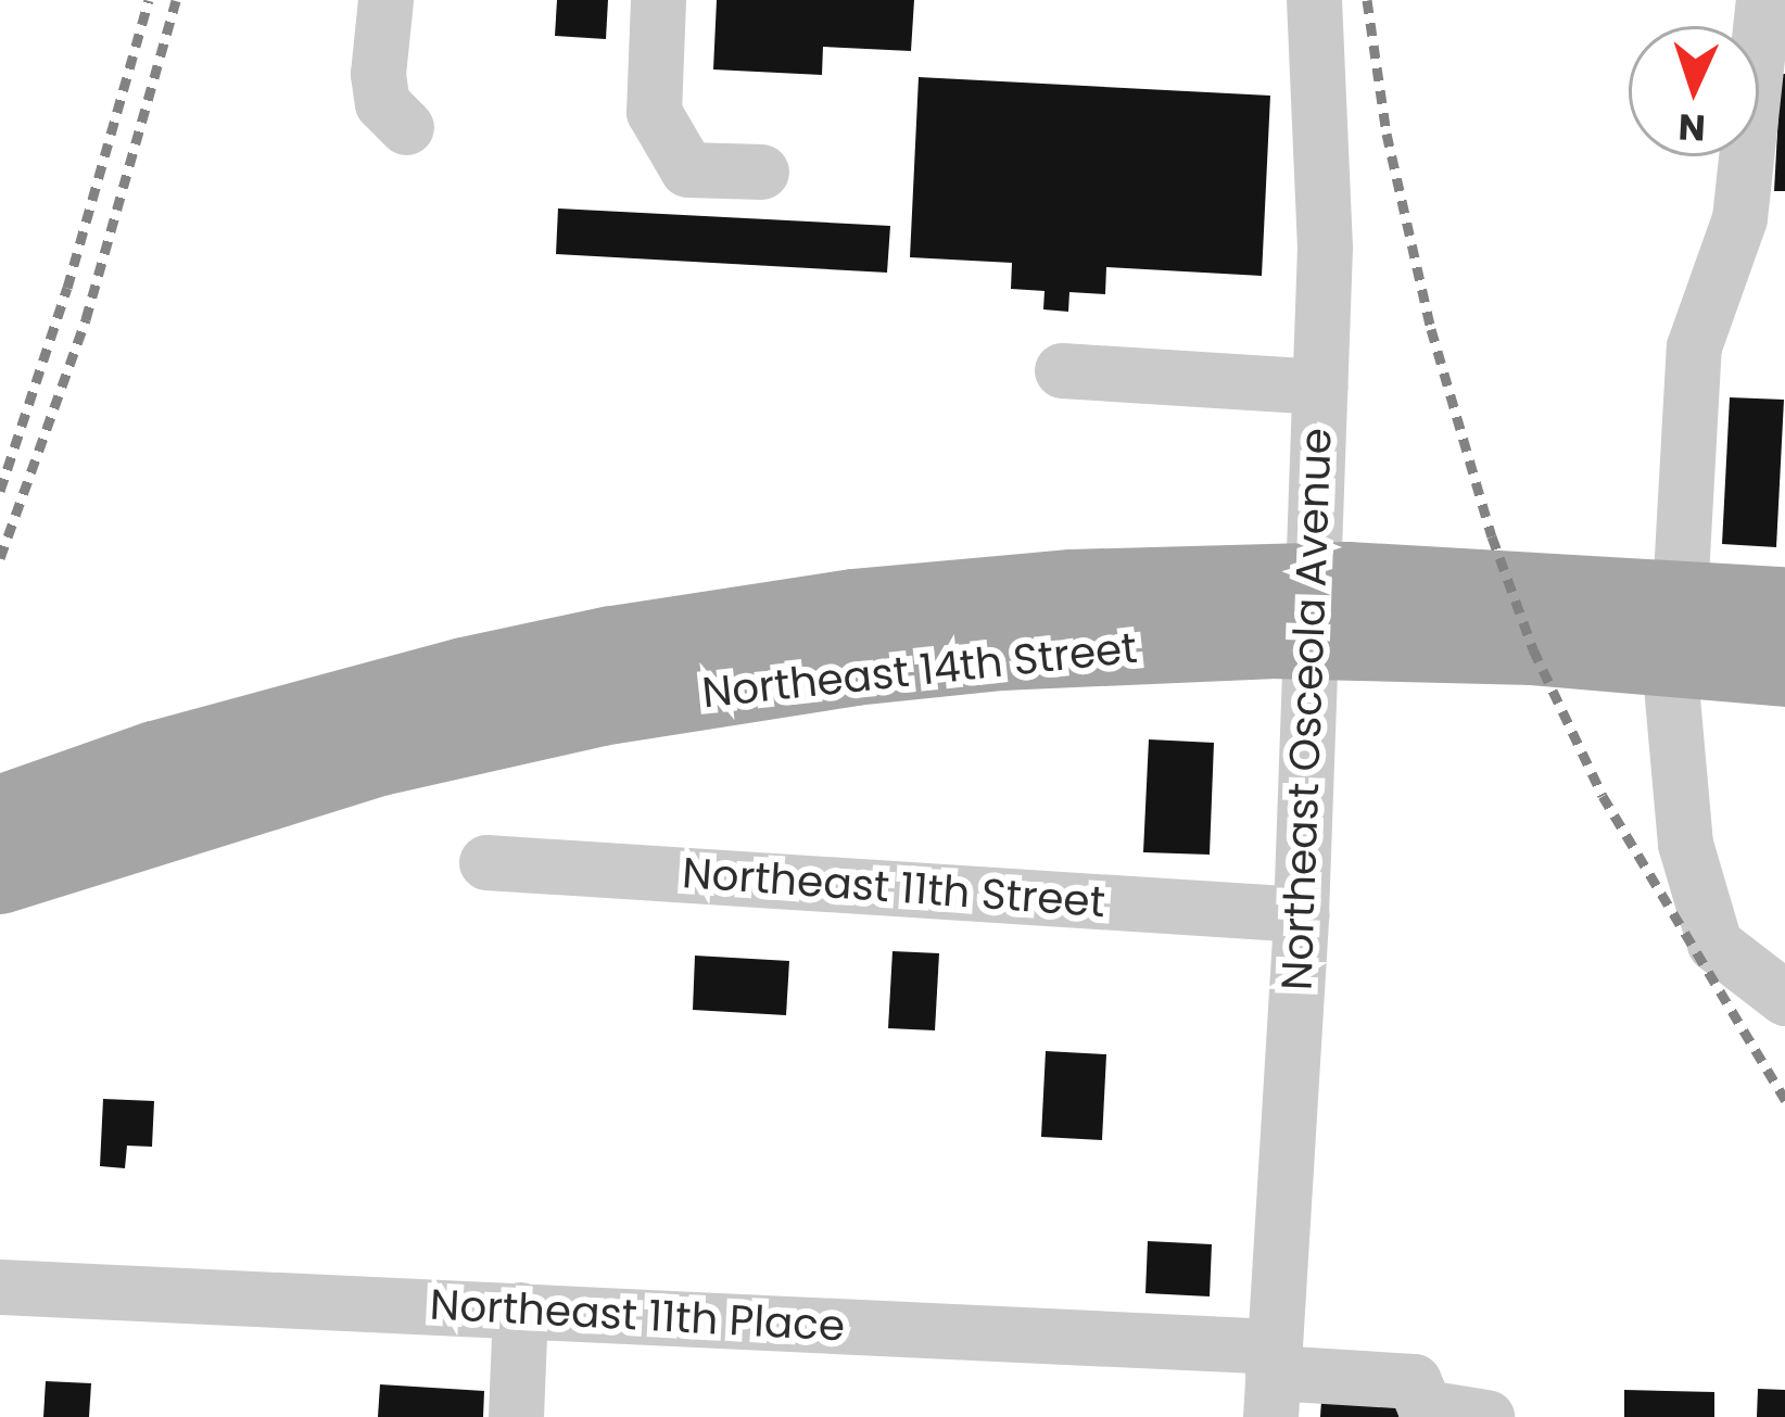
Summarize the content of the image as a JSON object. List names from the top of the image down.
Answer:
{
  "streets": {
    "main road": ["Northeast 14th Street"],
    "street": ["Northeast Osceola Avenue", "Northeast 11th Street", "Northeast 11th Place"]
  },
  "crossings": [
    ["Northeast 14th Street", "Northeast Osceola Avenue"],
    ["Northeast Osceola Avenue", "Northeast 11th Street"],
    ["Northeast Osceola Avenue", "Northeast 11th Place"]
  ],
  "north": "bottom"
}
